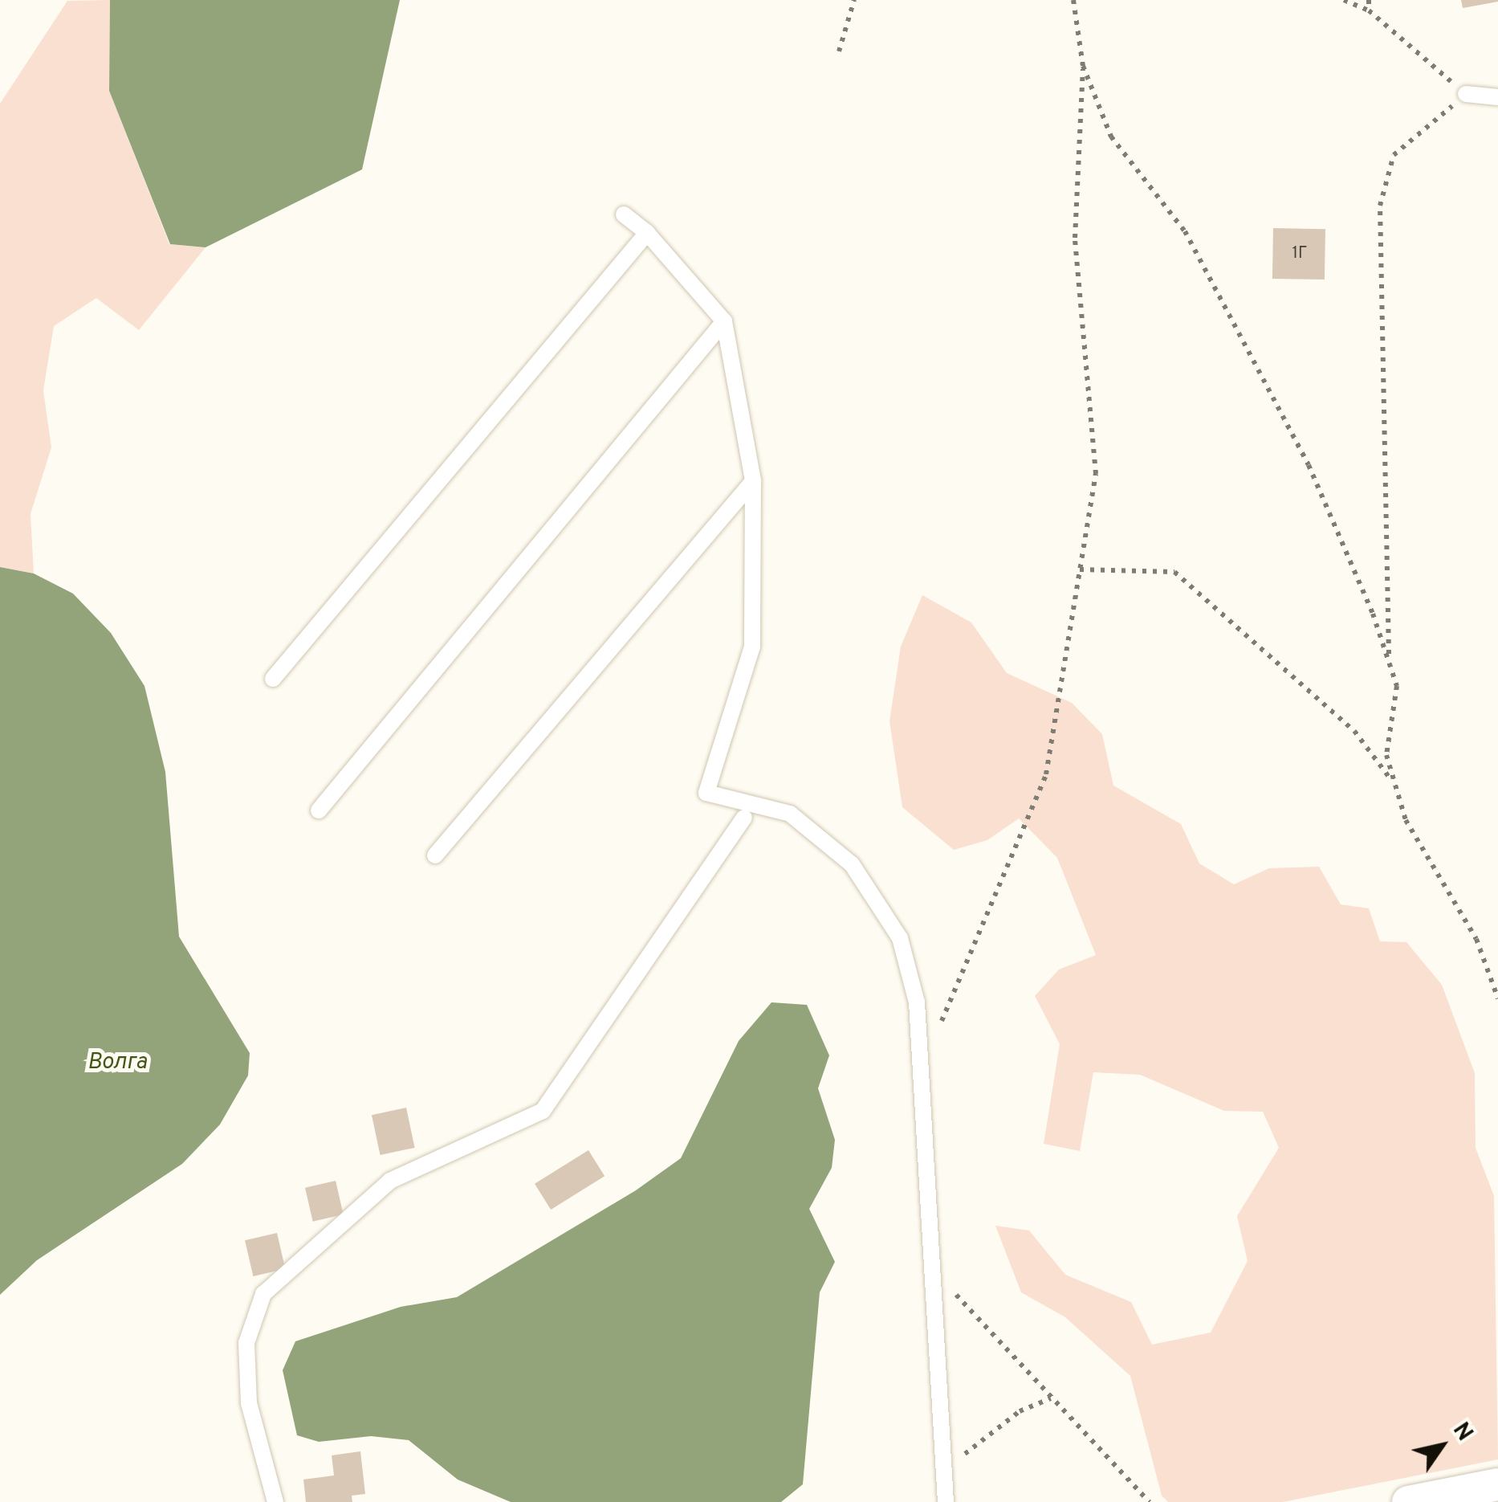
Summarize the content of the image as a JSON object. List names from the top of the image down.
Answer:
{
  "water": ["Волга"],
  "house_numbers": ["1Г"],
  "north": "top right"
}
